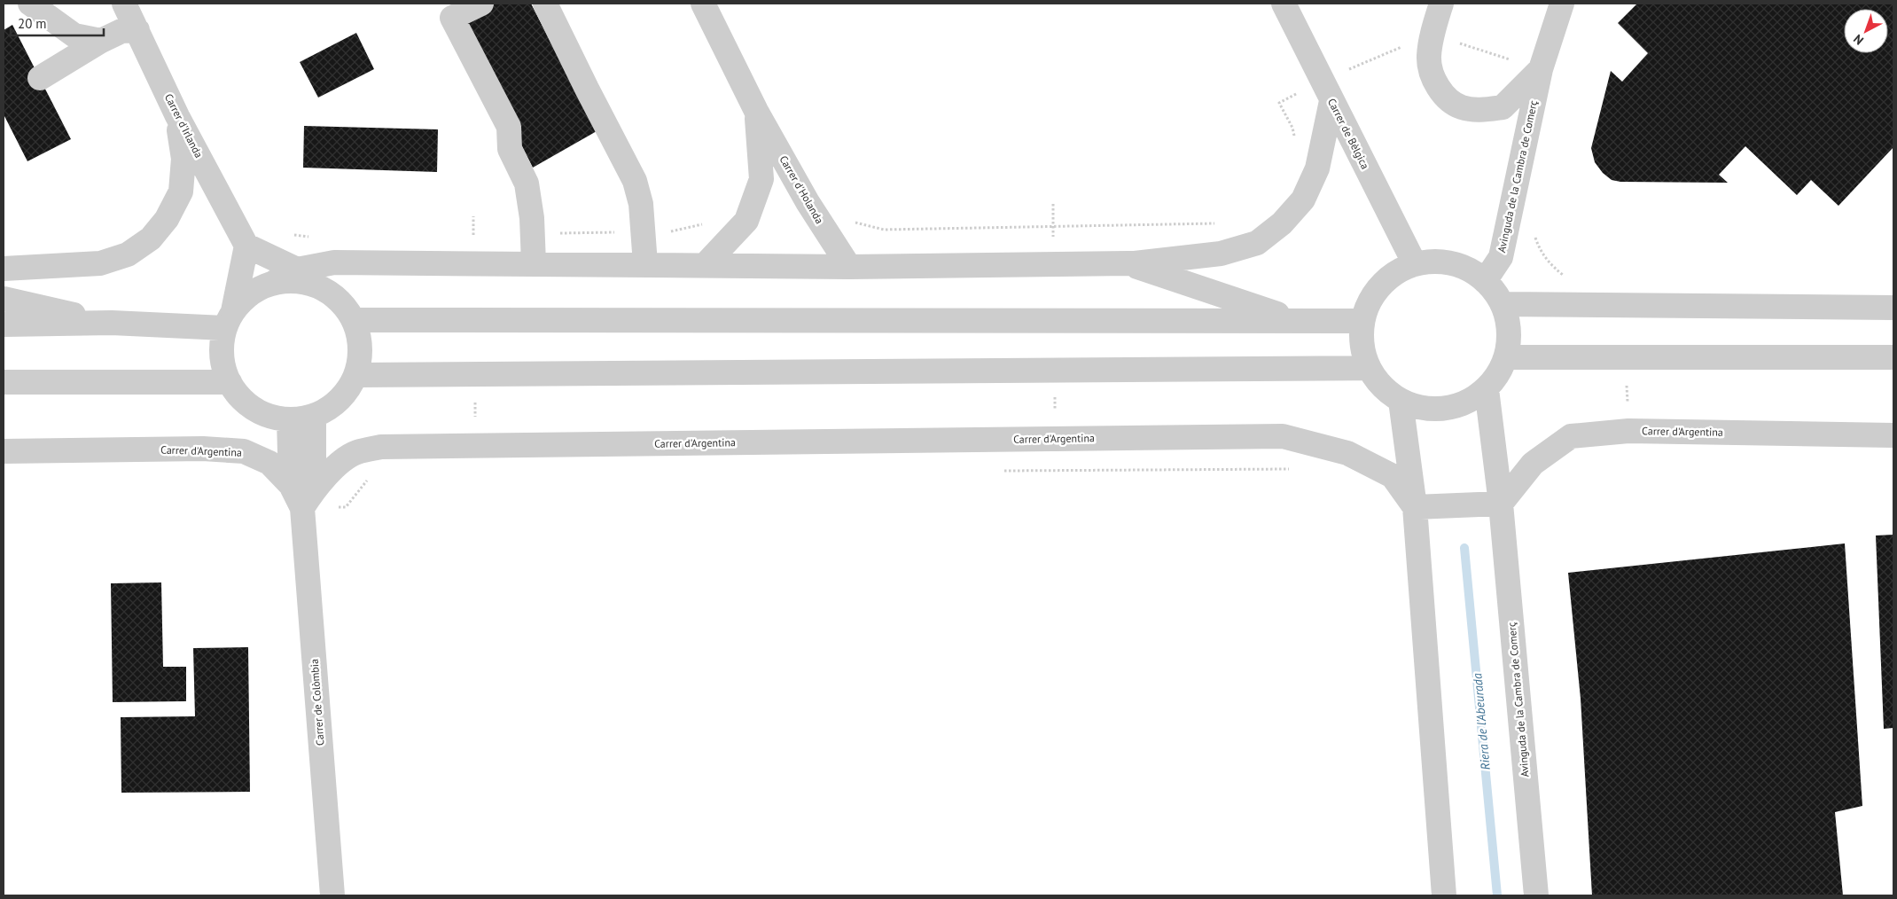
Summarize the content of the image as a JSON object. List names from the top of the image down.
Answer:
{
  "streets": {
    "street": [
      "Carrer d'Irlanda",
      "Carrer de Bèlgica",
      "Avinguda de la Cambra de Comerç",
      "Carrer d'Holanda",
      "Carrer d'Argentina",
      "Carrer de Colòmbia"
    ]
  },
  "crossings": [
    ["Carrer de Bèlgica", "Avinguda de la Cambra de Comerç"],
    ["Avinguda de la Cambra de Comerç", "Carrer d'Argentina"],
    ["Carrer d'Argentina", "Carrer de Colòmbia"]
  ],
  "water": ["Riera de l'Abeurada"],
  "scale_bar": "20 m",
  "north": "bottom left"
}
